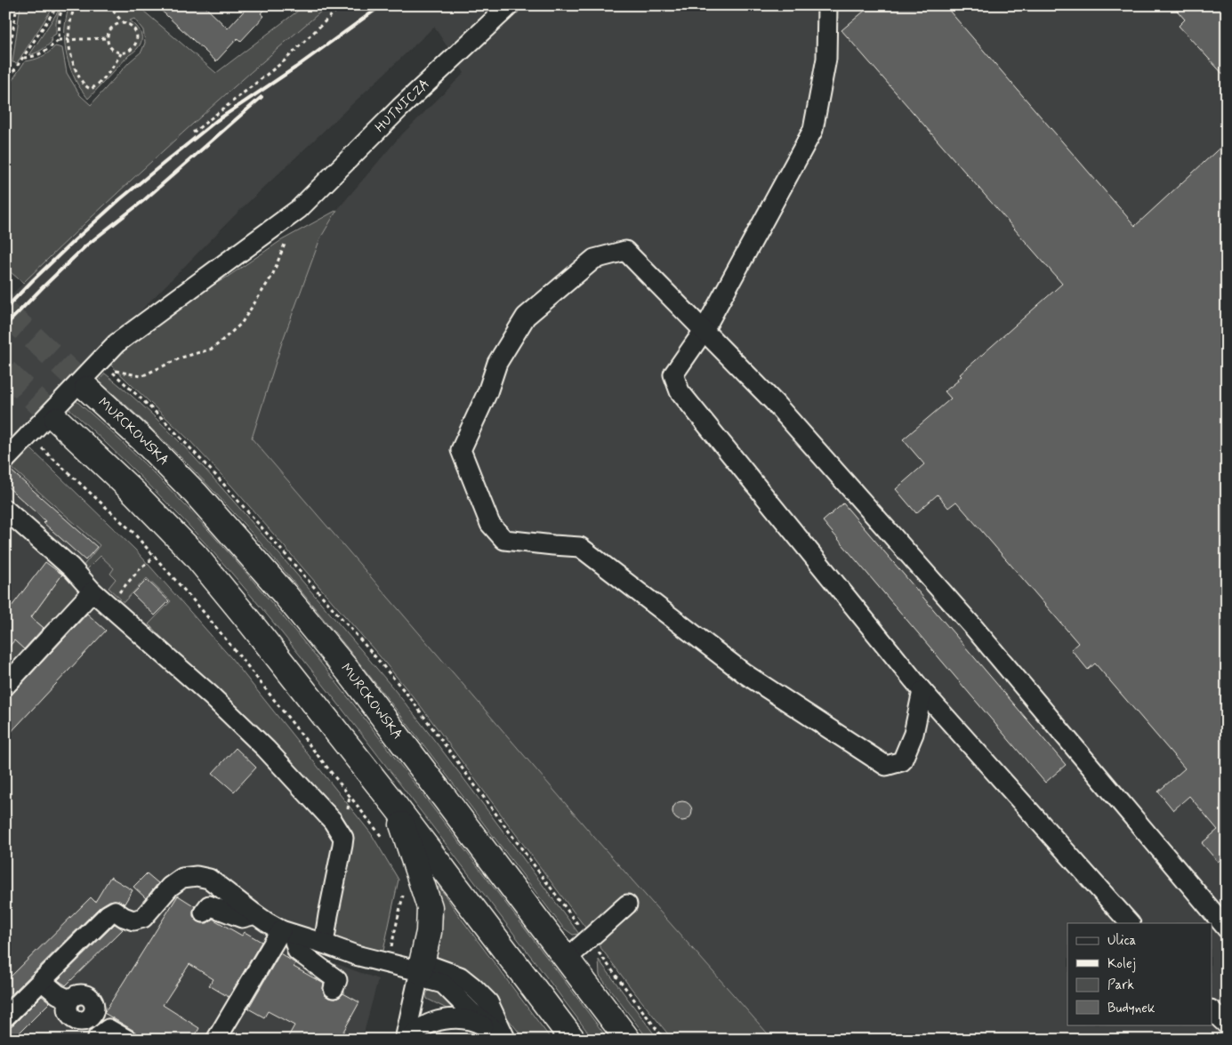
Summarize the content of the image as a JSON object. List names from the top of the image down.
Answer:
{
  "streets": {
    "highway": ["MURCKOWSKA"],
    "street": ["HUTNICZA"]
  },
  "legend": [
    "Ulica",
    "Kolej",
    "Park",
    "Budynek"
  ]
}
